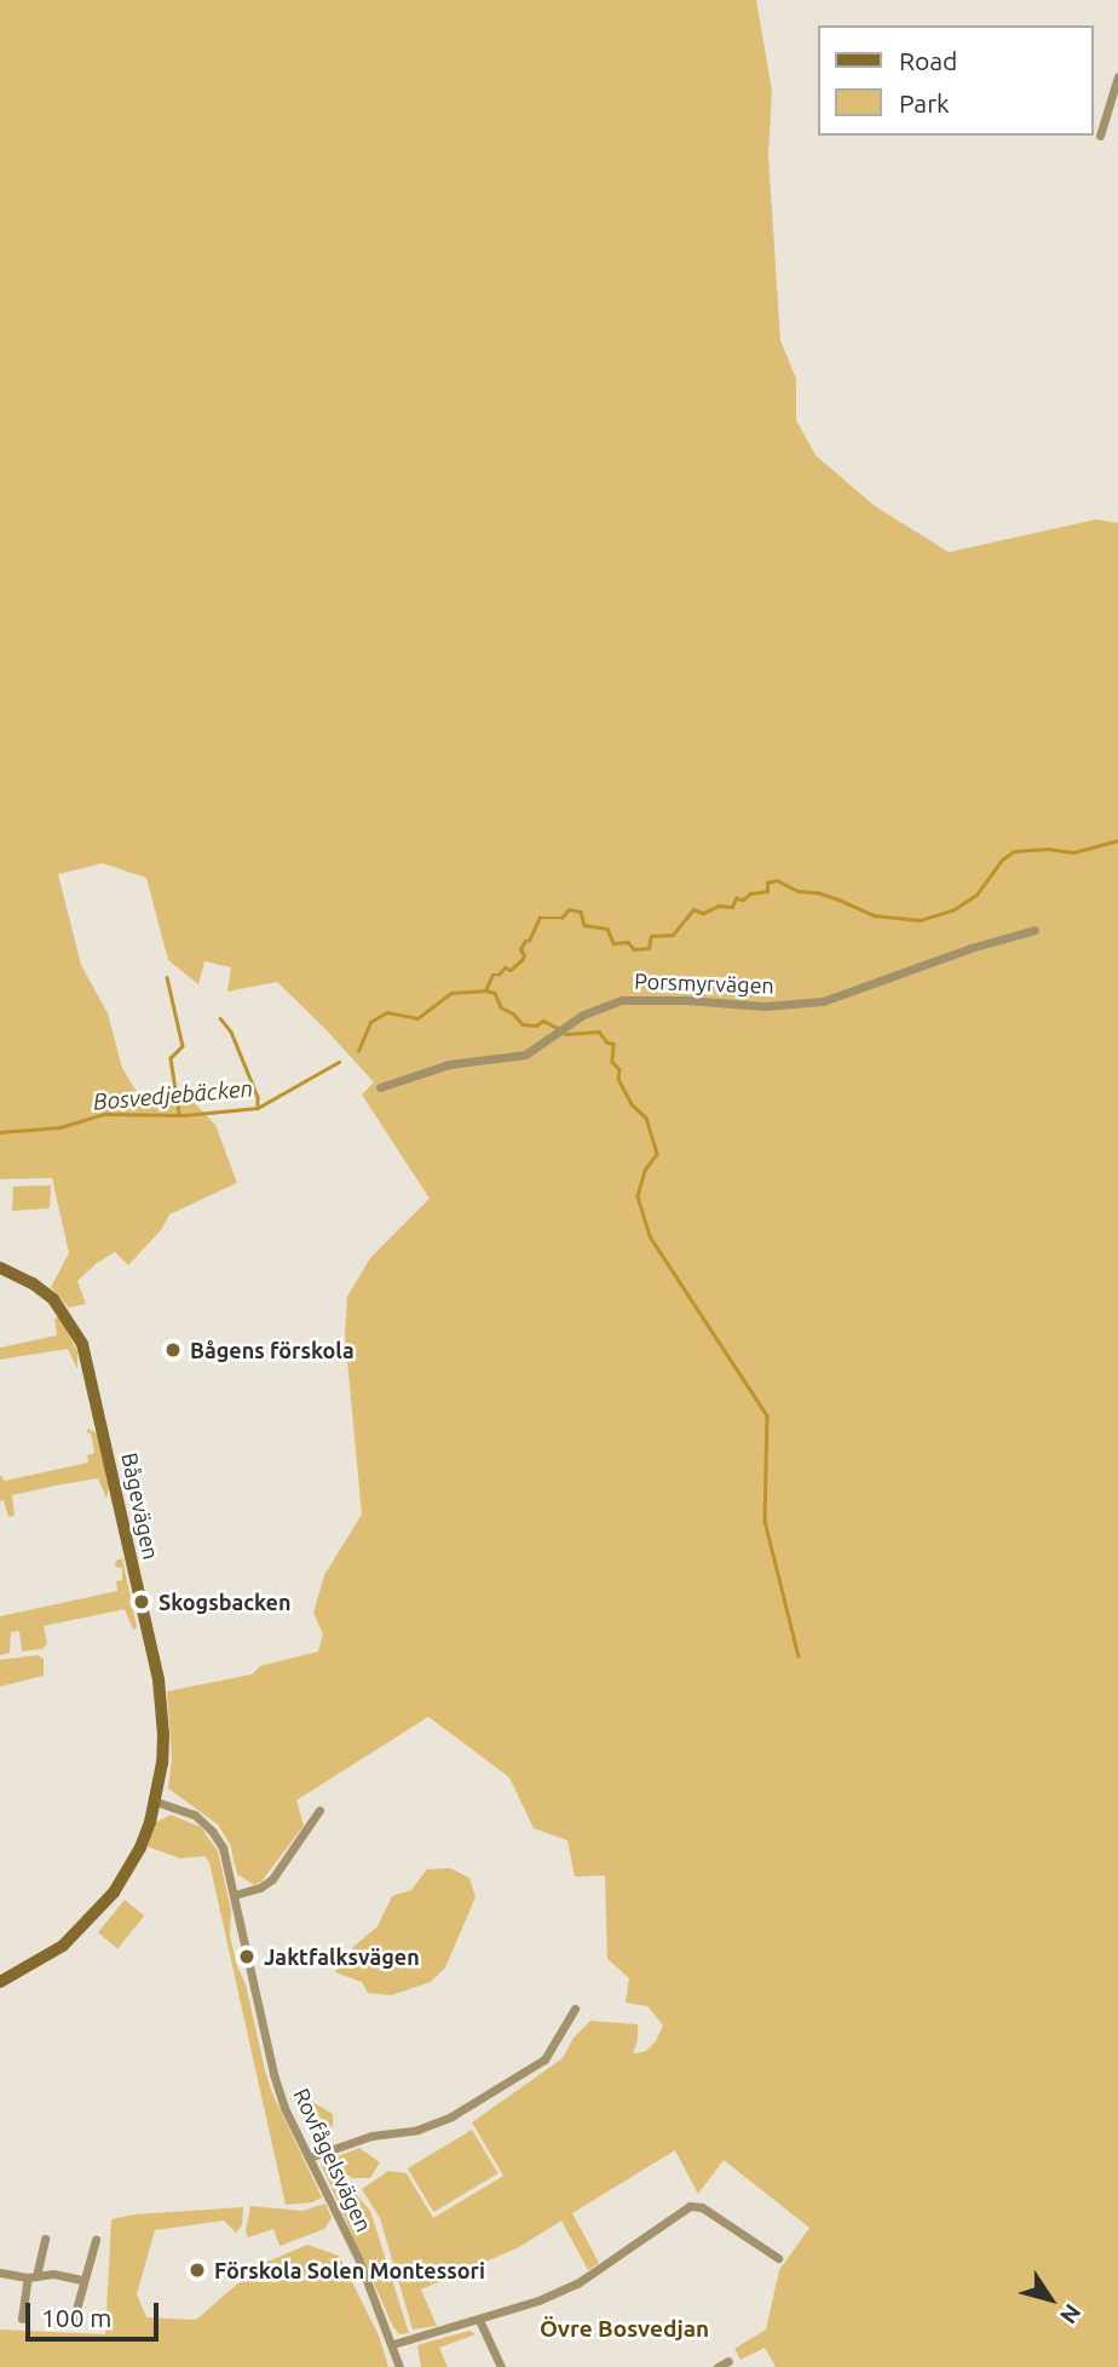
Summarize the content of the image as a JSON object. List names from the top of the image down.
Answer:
{
  "streets": {
    "street": ["Porsmyrvägen", "Bågevägen", "Rovfågelsvägen"]
  },
  "crossings": [
    ["Bågevägen", "Rovfågelsvägen"]
  ],
  "districts": ["Övre Bosvedjan"],
  "water": ["Bosvedjebäcken"],
  "places": [
    "Bågens förskola",
    "Skogsbacken",
    "Jaktfalksvägen",
    "Förskola Solen Montessori"
  ],
  "legend": ["Road", "Park"],
  "scale_bar": "100 m",
  "north": "bottom right"
}
